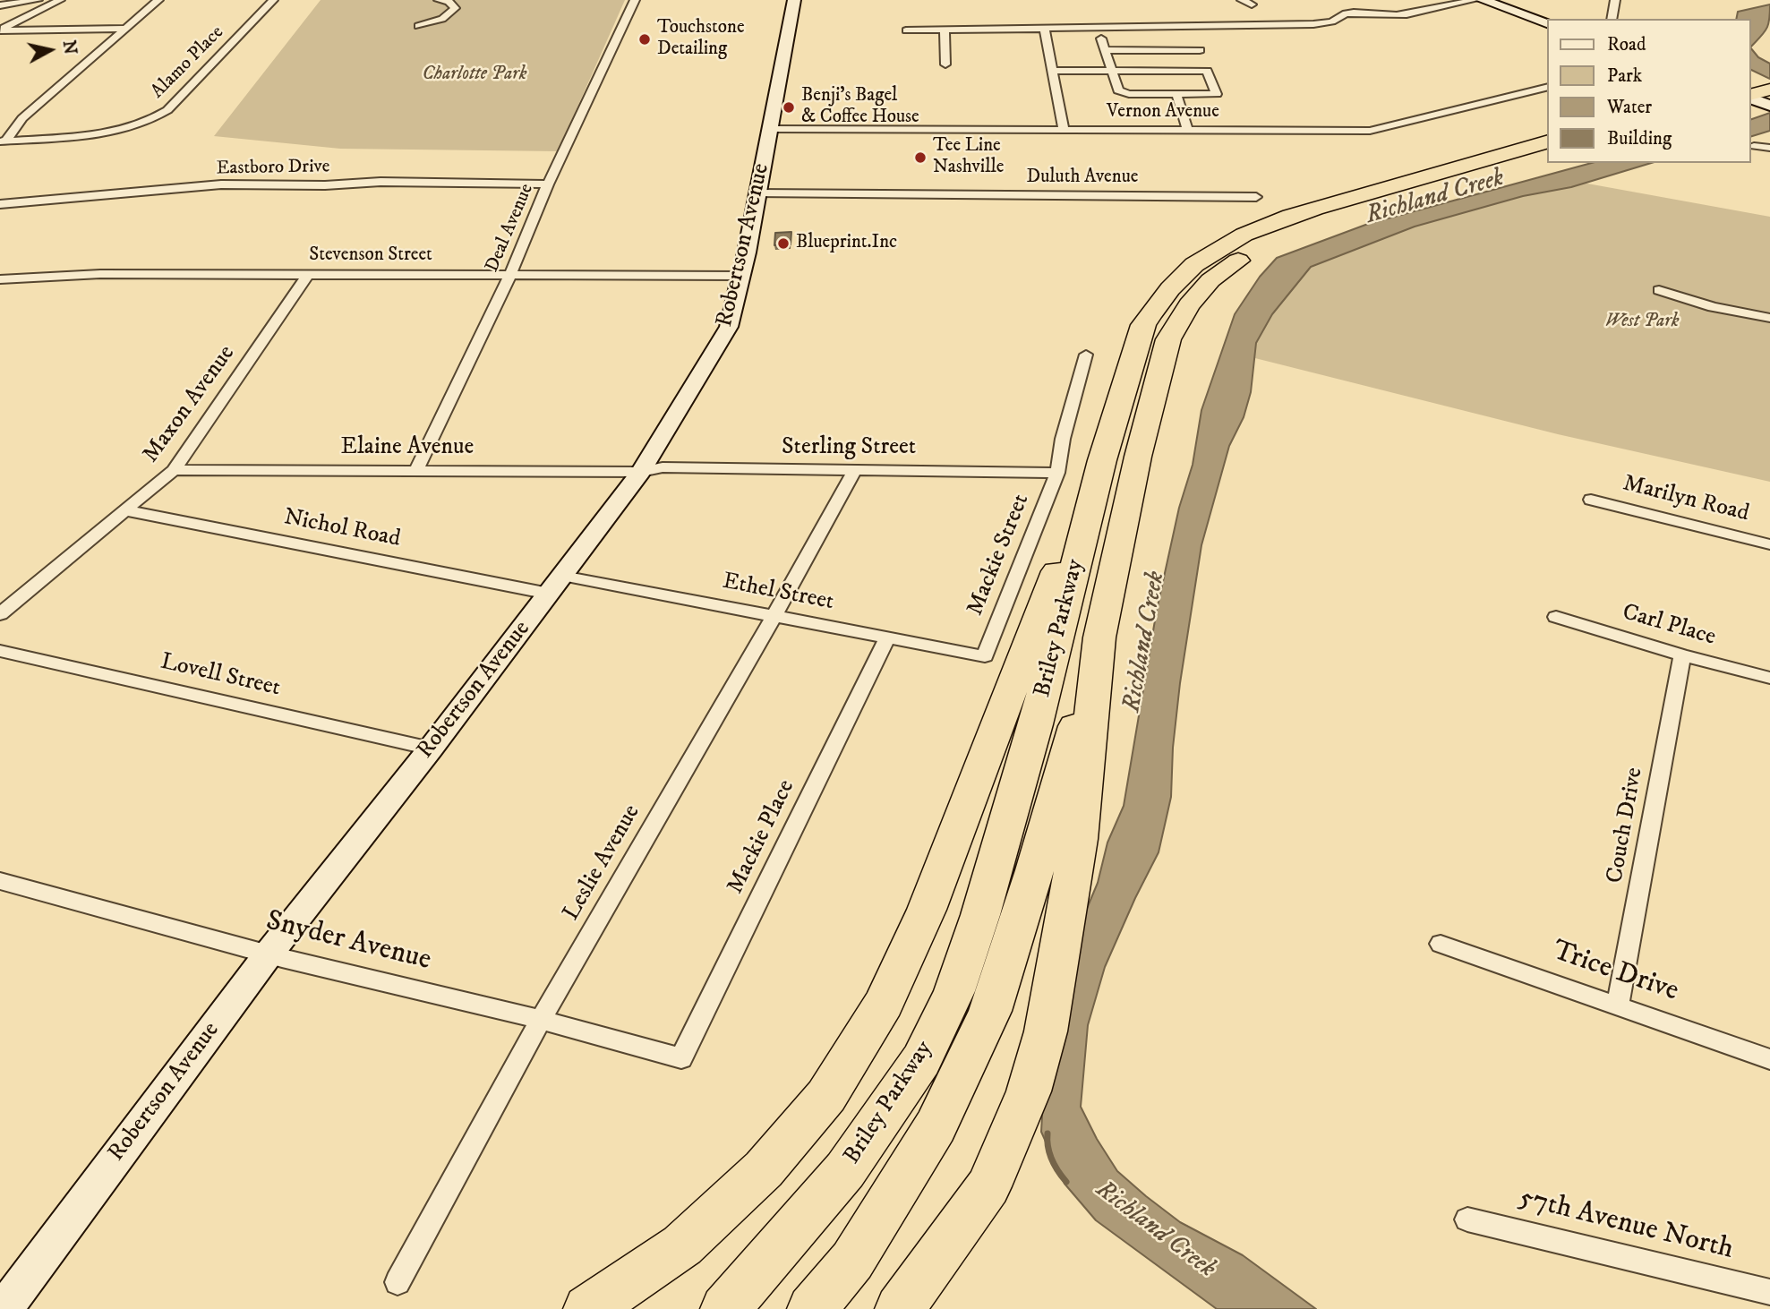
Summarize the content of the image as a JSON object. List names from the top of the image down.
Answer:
{
  "streets": {
    "highway": ["Briley Parkway"],
    "street": [
      "Alamo Place",
      "Vernon Avenue",
      "Eastboro Drive",
      "Duluth Avenue",
      "Deal Avenue",
      "Robertson Avenue",
      "Stevenson Street",
      "Maxon Avenue",
      "Elaine Avenue",
      "Sterling Street",
      "Marilyn Road",
      "Nichol Road",
      "Mackie Street",
      "Ethel Street",
      "Carl Place",
      "Lovell Street",
      "Couch Drive",
      "Mackie Place",
      "Leslie Avenue",
      "Snyder Avenue",
      "Trice Drive",
      "57th Avenue North"
    ]
  },
  "crossings": [
    ["Vernon Avenue", "Robertson Avenue"],
    ["Eastboro Drive", "Deal Avenue"],
    ["Duluth Avenue", "Robertson Avenue"],
    ["Deal Avenue", "Stevenson Street"],
    ["Deal Avenue", "Elaine Avenue"],
    ["Robertson Avenue", "Stevenson Street"],
    ["Robertson Avenue", "Elaine Avenue"],
    ["Robertson Avenue", "Sterling Street"],
    ["Robertson Avenue", "Nichol Road"],
    ["Robertson Avenue", "Ethel Street"],
    ["Robertson Avenue", "Lovell Street"],
    ["Robertson Avenue", "Snyder Avenue"],
    ["Stevenson Street", "Maxon Avenue"],
    ["Maxon Avenue", "Elaine Avenue"],
    ["Maxon Avenue", "Nichol Road"],
    ["Elaine Avenue", "Sterling Street"],
    ["Sterling Street", "Mackie Street"],
    ["Sterling Street", "Leslie Avenue"],
    ["Nichol Road", "Ethel Street"],
    ["Mackie Street", "Ethel Street"],
    ["Ethel Street", "Mackie Place"],
    ["Ethel Street", "Leslie Avenue"],
    ["Carl Place", "Couch Drive"],
    ["Couch Drive", "Trice Drive"],
    ["Mackie Place", "Snyder Avenue"],
    ["Leslie Avenue", "Snyder Avenue"]
  ],
  "water": ["Richland Creek"],
  "parks": ["Charlotte Park", "West Park"],
  "places": [
    "Touchstone Detailing",
    "Benji's Bagel & Coffee House",
    "Tee Line Nashville",
    "Blueprint.Inc"
  ],
  "legend": [
    "Road",
    "Park",
    "Water",
    "Building"
  ],
  "north": "right"
}
